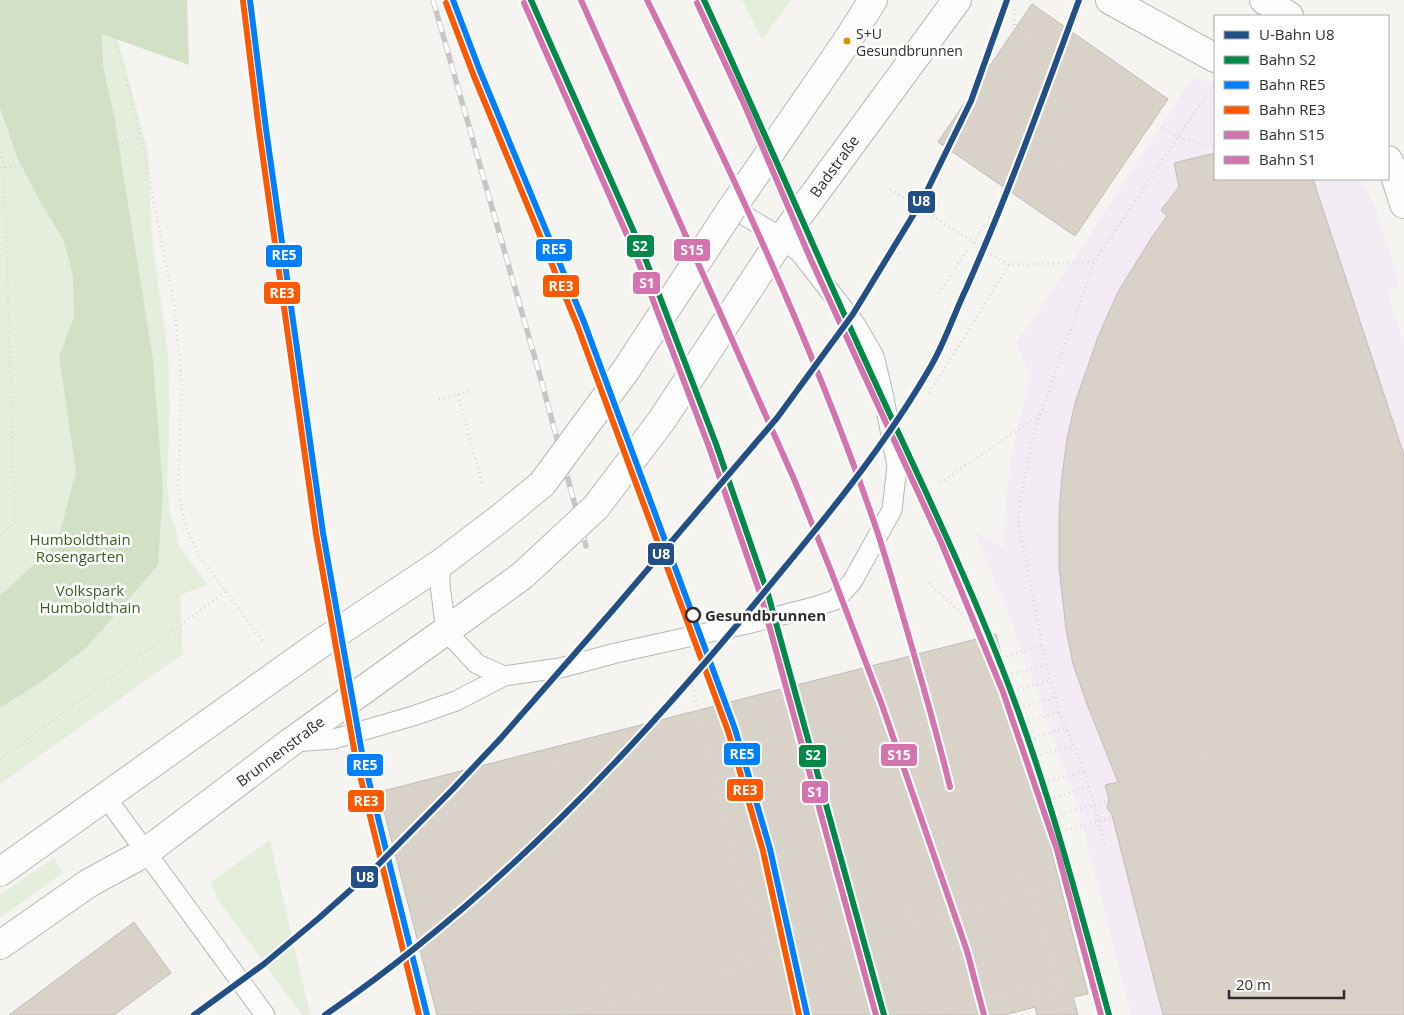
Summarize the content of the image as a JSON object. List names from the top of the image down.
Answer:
{
  "streets": {
    "main road": ["Badstraße", "Brunnenstraße"]
  },
  "crossings": [
    ["Badstraße", "Brunnenstraße"]
  ],
  "parks": ["Humboldthain Rosengarten", "Volkspark Humboldthain"],
  "places": ["S+U Gesundbrunnen", "Gesundbrunnen"],
  "lines": [
    "metro line U8",
    "rail line S2",
    "rail line RE5",
    "rail line S15",
    "rail line RE3",
    "rail line S1"
  ],
  "legend": [
    "U-Bahn U8",
    "Bahn S2",
    "Bahn RE5",
    "Bahn RE3",
    "Bahn S15",
    "Bahn S1"
  ],
  "scale_bar": "20 m"
}
